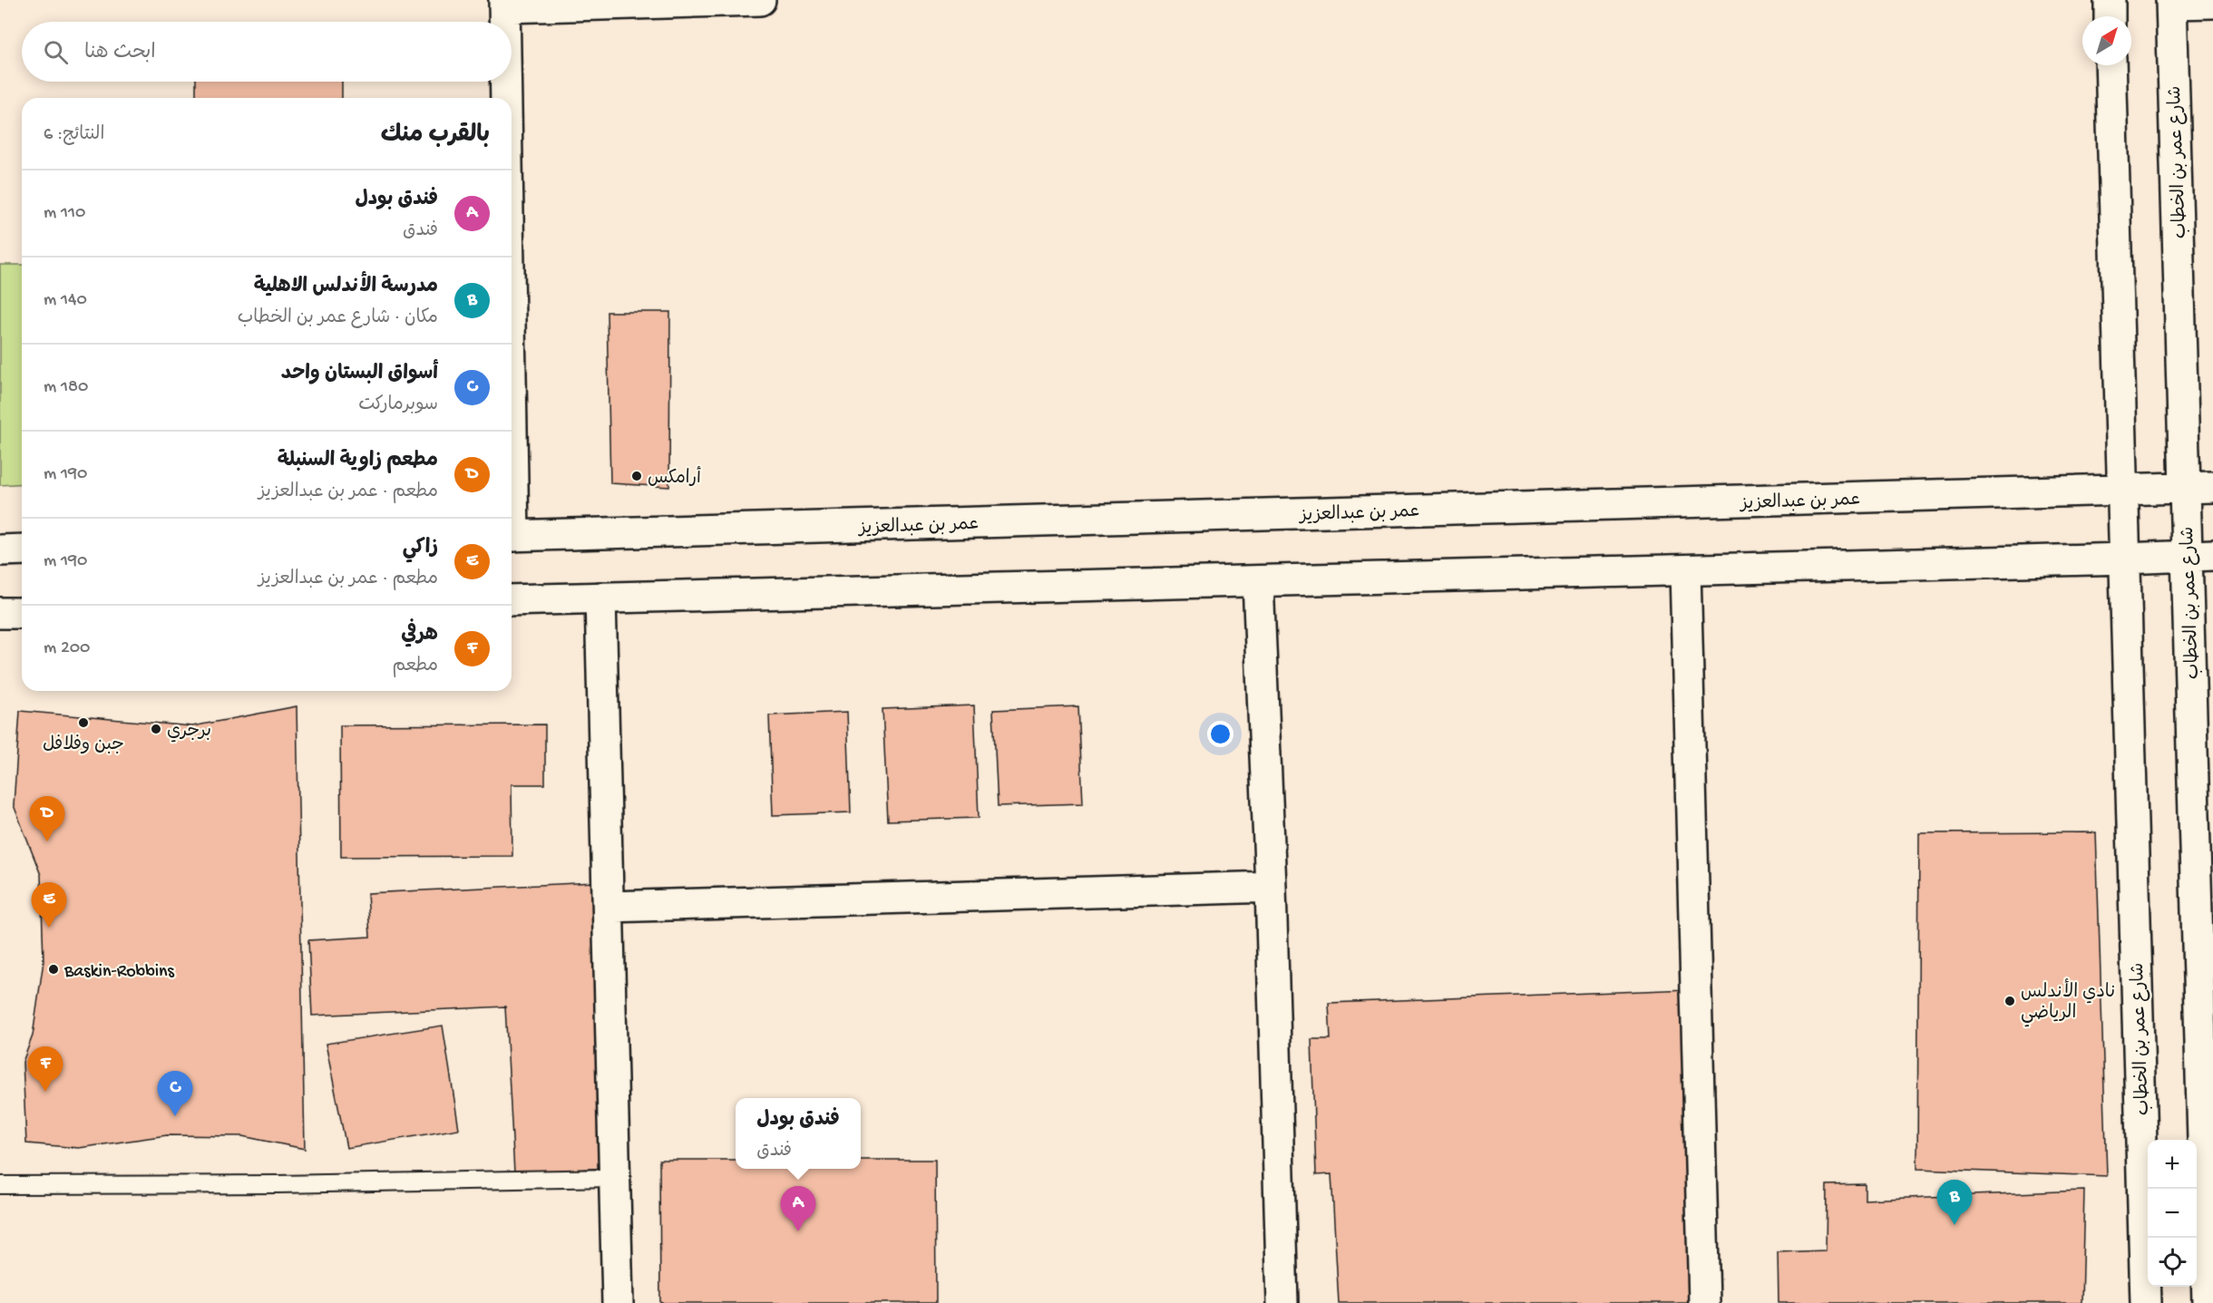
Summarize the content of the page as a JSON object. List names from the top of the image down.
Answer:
{
  "streets": {
    "street": ["شارع عمر بن الخطاب", "عمر بن عبدالعزيز"]
  },
  "crossings": [
    ["شارع عمر بن الخطاب", "عمر بن عبدالعزيز"]
  ],
  "places": [
    "أرامكس",
    "جبن وفلافل",
    "برجري",
    "Baskin-Robbins",
    "نادي الأندلس الرياضي"
  ],
  "north": "top right",
  "page": {
    "search": "ابحث هنا",
    "heading": ["بالقرب منك", "النتائج: 6"],
    "list": [
      {
        "mark": "A",
        "name": "فندق بودل",
        "note": "فندق",
        "value": "110 m"
      },
      {
        "mark": "B",
        "name": "مدرسة الأندلس الاهلية",
        "note": "مكان · شارع عمر بن الخطاب",
        "value": "140 m"
      },
      {
        "mark": "C",
        "name": "أسواق البستان واحد",
        "note": "سوبرماركت",
        "value": "180 m"
      },
      {
        "mark": "D",
        "name": "مطعم زاوية السنبلة",
        "note": "مطعم · عمر بن عبدالعزيز",
        "value": "190 m"
      },
      {
        "mark": "E",
        "name": "زاكي",
        "note": "مطعم · عمر بن عبدالعزيز",
        "value": "190 m"
      },
      {
        "mark": "F",
        "name": "هرفي",
        "note": "مطعم",
        "value": "200 m"
      }
    ],
    "pins": [
      "D",
      "E",
      "F",
      "C",
      "B",
      "A"
    ],
    "popup": ["فندق بودل", "فندق"],
    "map_buttons": ["+", "−"]
  }
}
